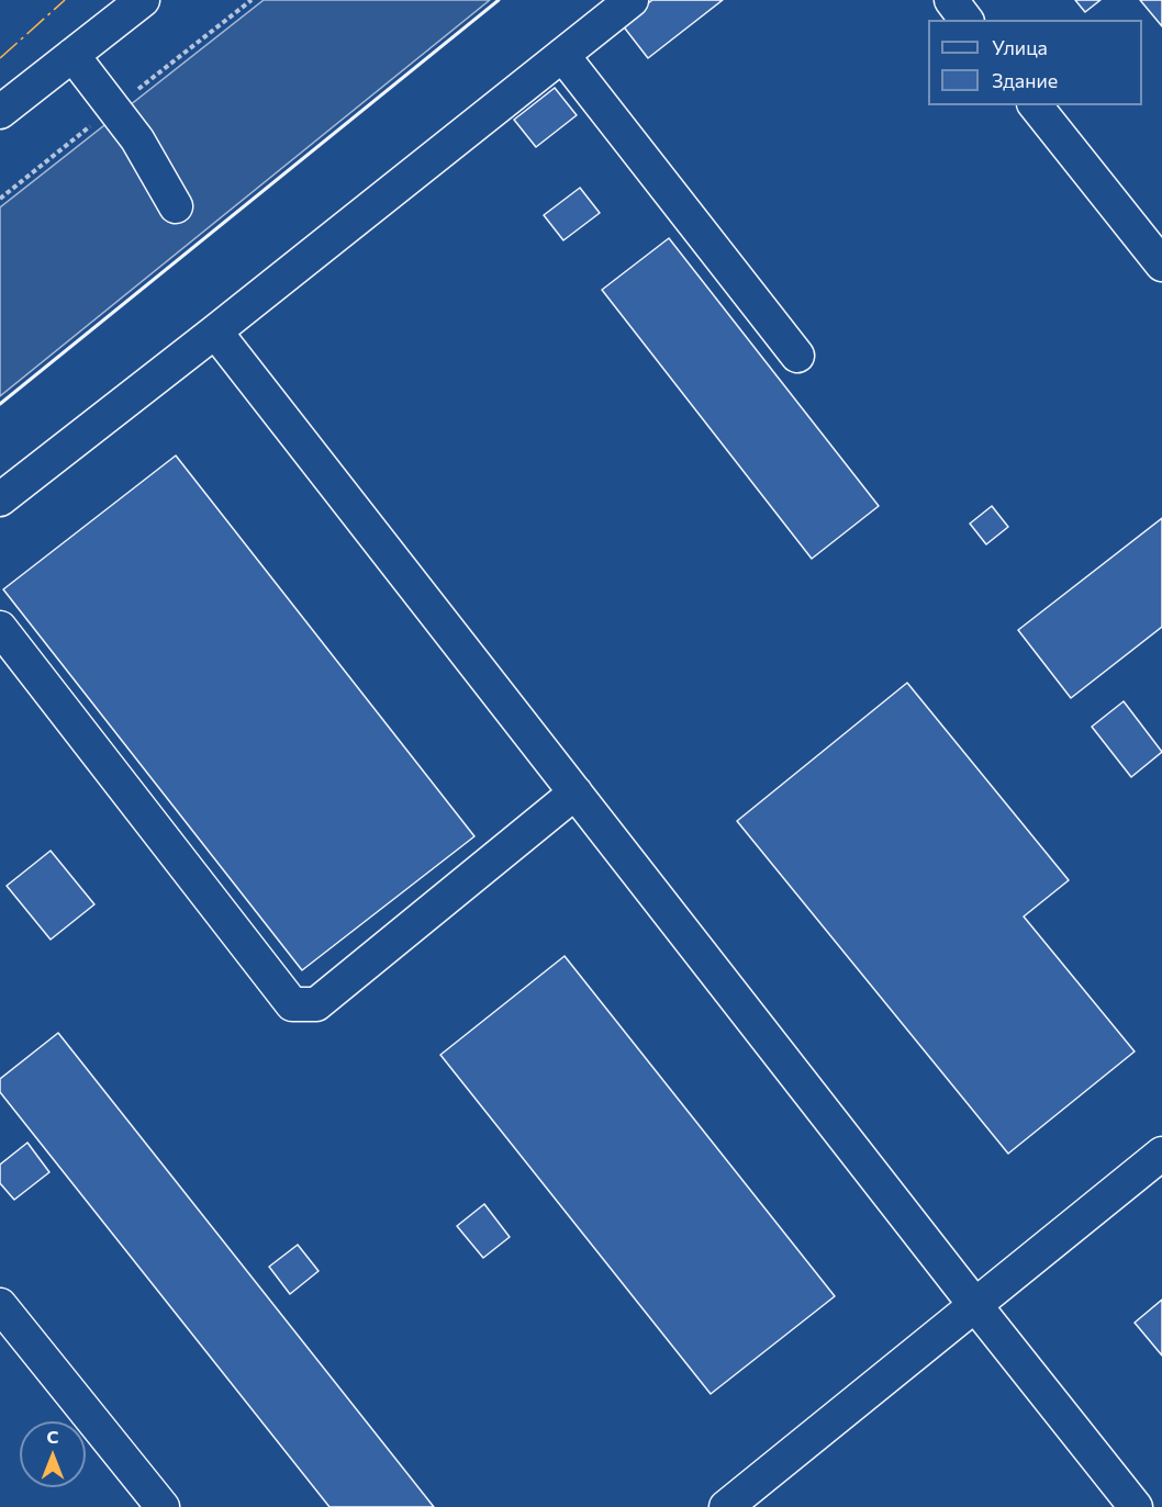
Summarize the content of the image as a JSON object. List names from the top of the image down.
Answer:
{
  "legend": ["Улица", "Здание"],
  "north": "top"
}
